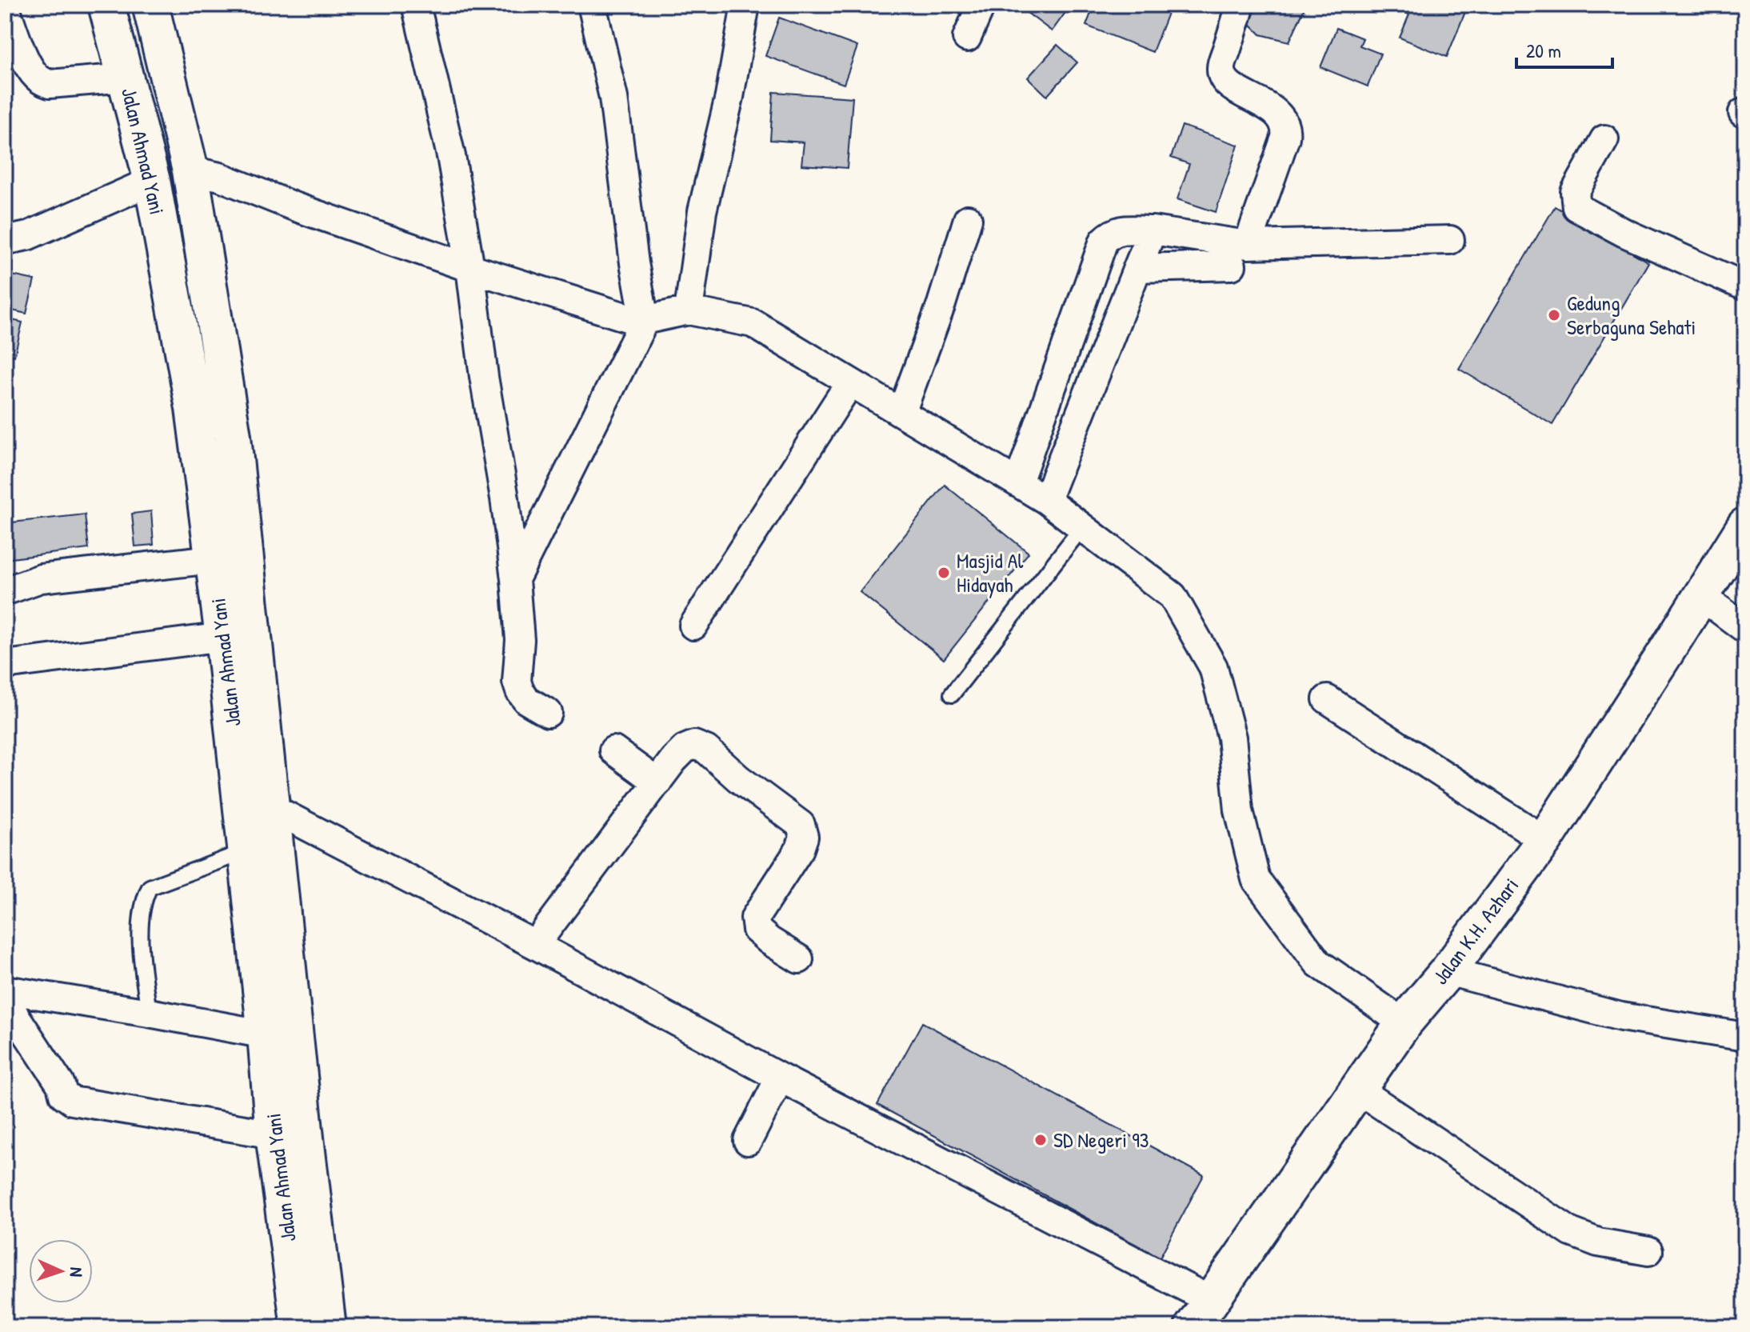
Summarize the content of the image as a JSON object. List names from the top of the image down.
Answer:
{
  "streets": {
    "main road": ["Jalan Ahmad Yani", "Jalan K.H. Azhari"]
  },
  "places": ["Gedung Serbaguna Sehati", "Masjid Al Hidayah", "SD Negeri 93"],
  "scale_bar": "20 m",
  "north": "right"
}
